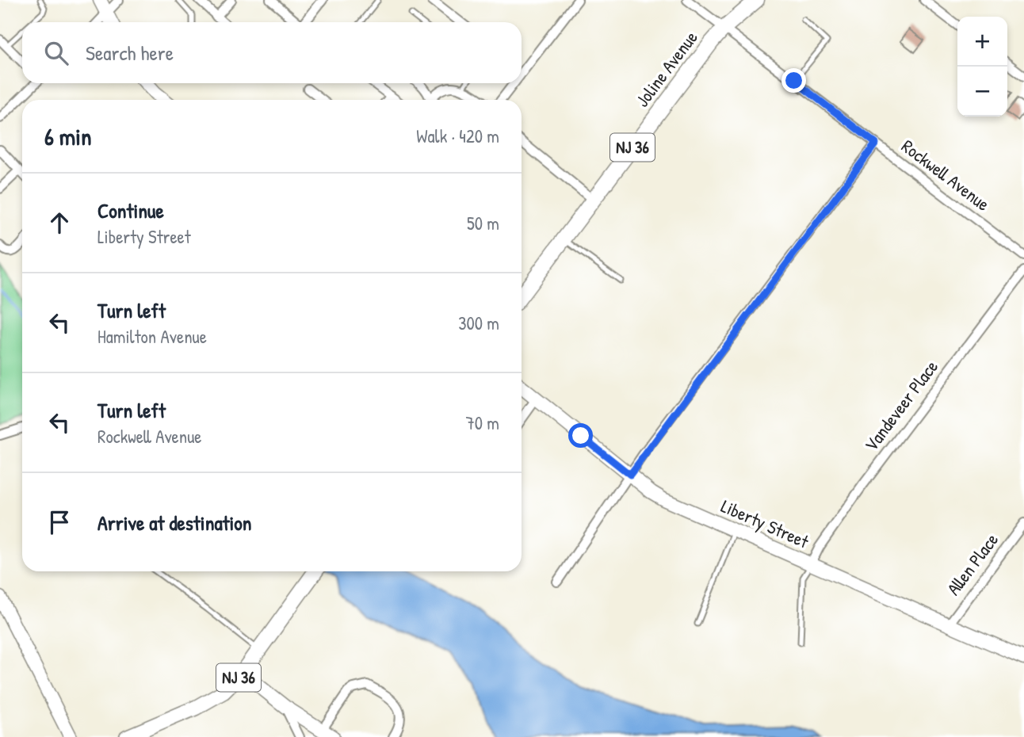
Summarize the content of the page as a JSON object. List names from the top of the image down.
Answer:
{
  "streets": {
    "main road": ["Joline Avenue", "NJ 36"],
    "street": [
      "Rockwell Avenue",
      "Vandeveer Place",
      "Liberty Street",
      "Allen Place"
    ]
  },
  "crossings": [
    ["Joline Avenue", "Rockwell Avenue"],
    ["Vandeveer Place", "Liberty Street"],
    ["Liberty Street", "Allen Place"]
  ],
  "page": {
    "map_buttons": ["+", "−"],
    "search": "Search here",
    "heading": ["6 min", "Walk · 420 m"],
    "list": [
      ["Continue", "Liberty Street", "50 m"],
      ["Turn left", "Hamilton Avenue", "300 m"],
      ["Turn left", "Rockwell Avenue", "70 m"],
      "Arrive at destination"
    ]
  }
}
